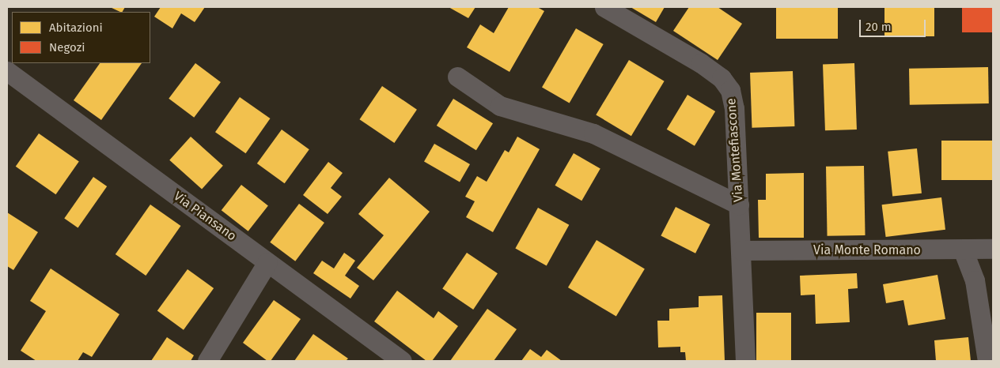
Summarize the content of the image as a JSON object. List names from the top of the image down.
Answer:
{
  "streets": {
    "street": ["Via Montefiascone", "Via Piansano", "Via Monte Romano"]
  },
  "crossings": [
    ["Via Montefiascone", "Via Monte Romano"]
  ],
  "legend": ["Abitazioni", "Negozi"],
  "scale_bar": "20 m"
}
